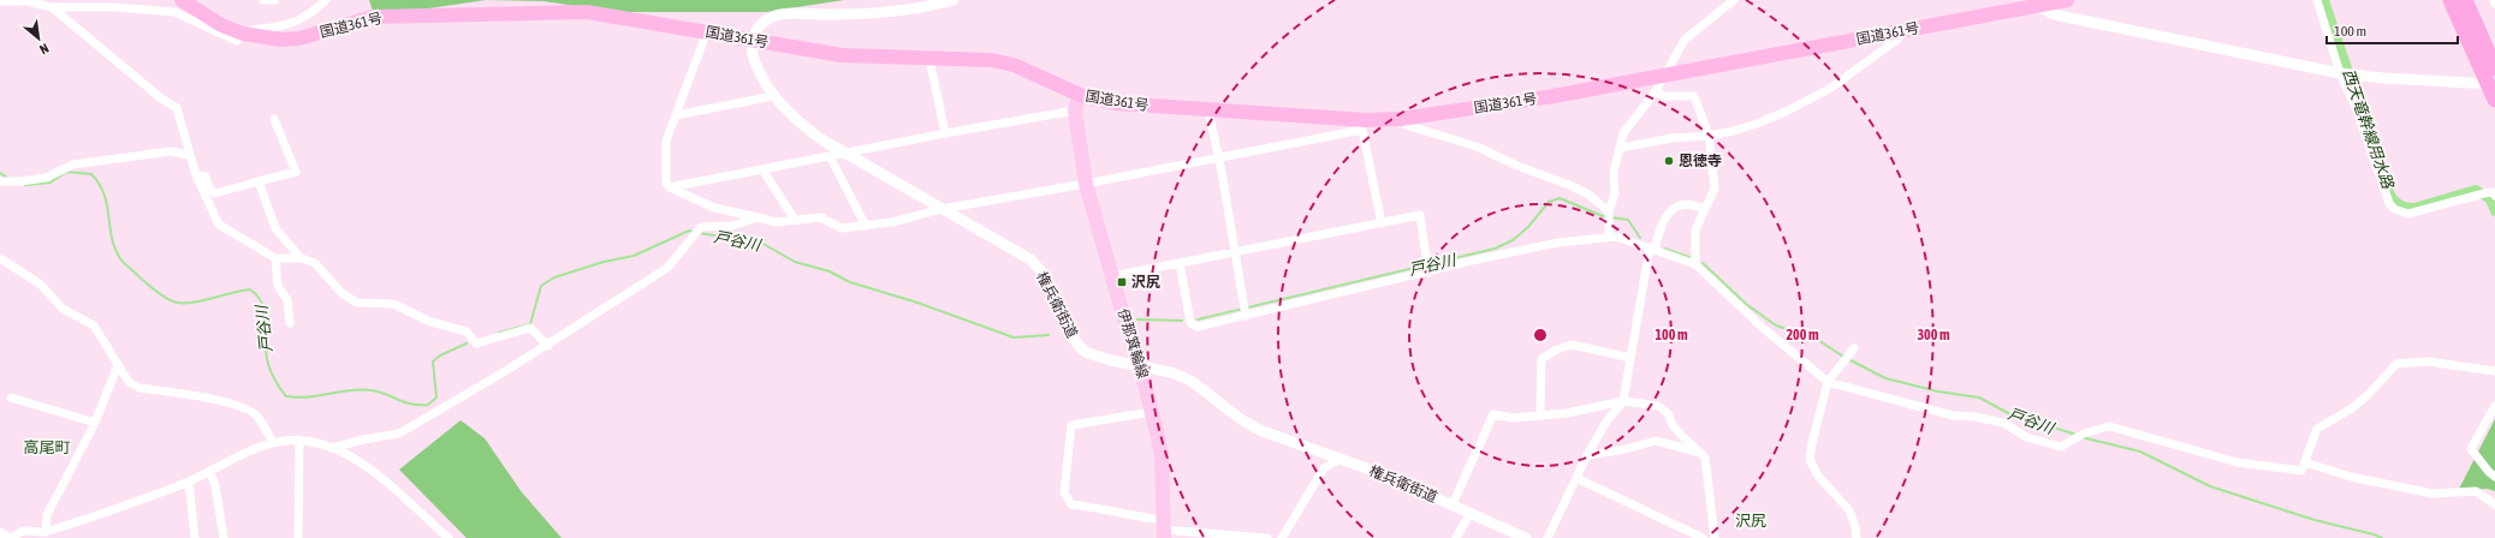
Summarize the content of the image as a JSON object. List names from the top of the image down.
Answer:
{
  "streets": {
    "highway": ["国道361号"],
    "main road": ["伊那箕輪線"],
    "street": ["権兵衛街道"]
  },
  "crossings": [
    ["国道361号", "権兵衛街道"],
    ["国道361号", "伊那箕輪線"],
    ["権兵衛街道", "伊那箕輪線"]
  ],
  "districts": ["高尾町", "沢尻"],
  "water": ["西天竜幹線用水路", "戸谷川"],
  "places": {
    "other": ["恩徳寺"],
    "transit": ["沢尻"]
  },
  "scale_bar": "100 m",
  "north": "bottom right",
  "rings": ["100 m", "200 m", "300 m"]
}
